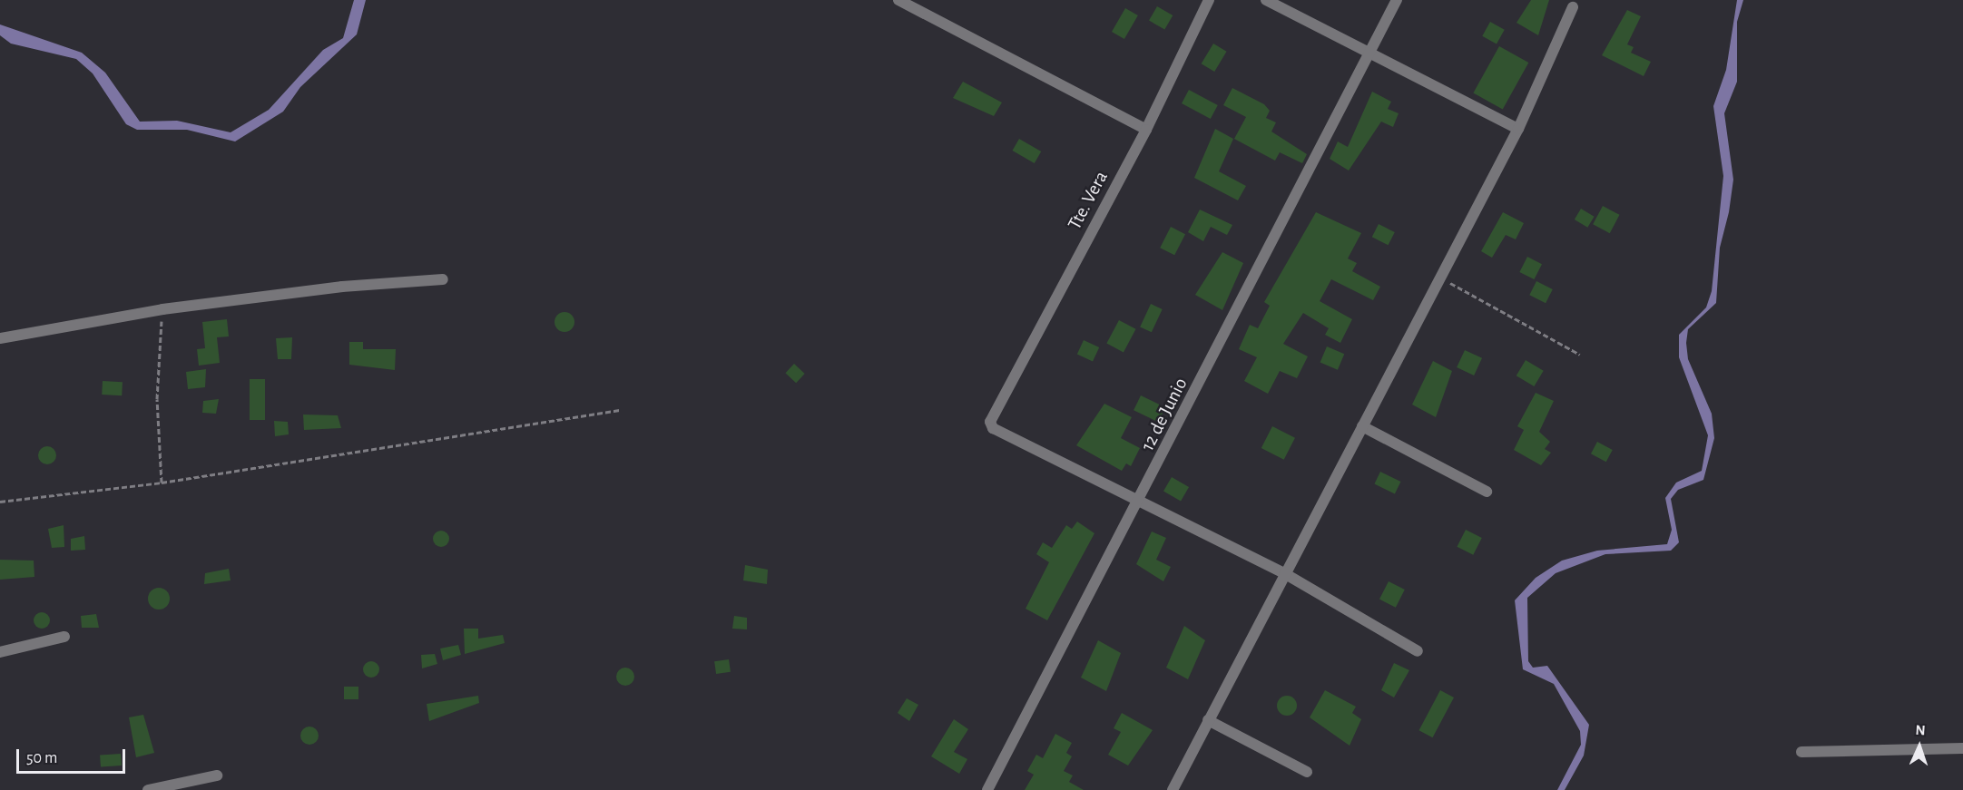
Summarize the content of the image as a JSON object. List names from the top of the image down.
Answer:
{
  "streets": {
    "street": ["Tte. Vera", "12 de Junio"]
  },
  "crossings": [
    ["Tte. Vera", "12 de Junio"]
  ],
  "scale_bar": "50 m",
  "north": "top"
}
